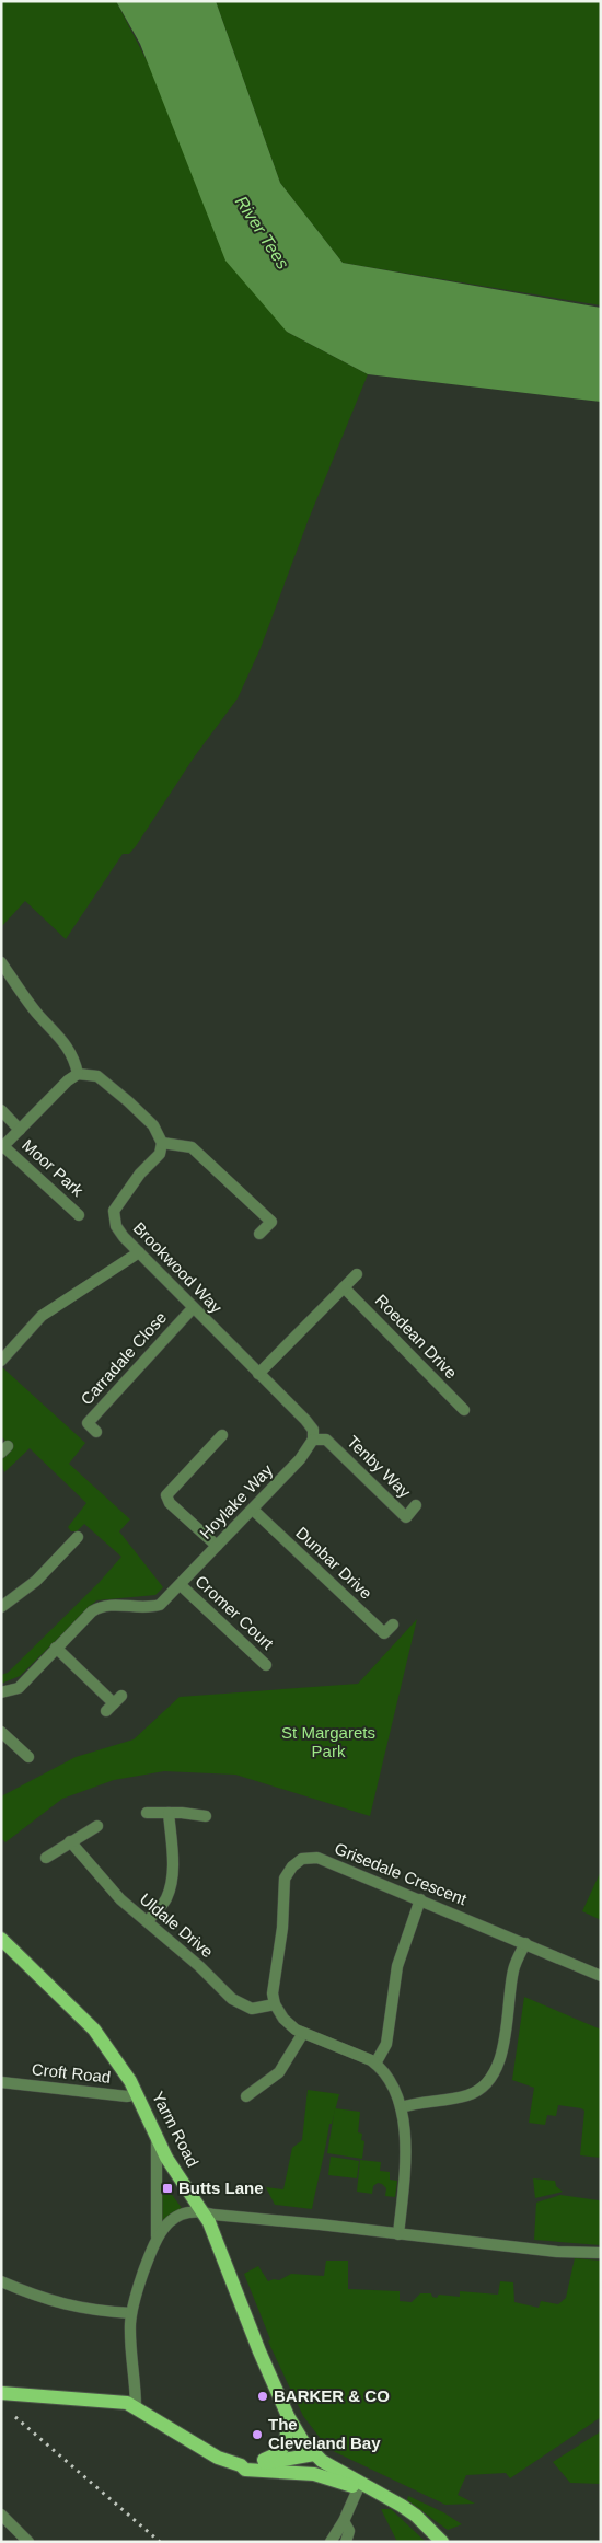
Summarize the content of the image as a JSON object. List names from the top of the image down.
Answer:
{
  "streets": {
    "main road": ["Yarm Road"],
    "street": [
      "Moor Park",
      "Brookwood Way",
      "Roedean Drive",
      "Carradale Close",
      "Tenby Way",
      "Hoylake Way",
      "Dunbar Drive",
      "Cromer Court",
      "Grisedale Crescent",
      "Uldale Drive",
      "Croft Road"
    ]
  },
  "crossings": [
    ["Brookwood Way", "Carradale Close"],
    ["Brookwood Way", "Tenby Way"],
    ["Brookwood Way", "Hoylake Way"],
    ["Tenby Way", "Hoylake Way"],
    ["Hoylake Way", "Dunbar Drive"],
    ["Hoylake Way", "Cromer Court"],
    ["Grisedale Crescent", "Uldale Drive"],
    ["Croft Road", "Yarm Road"]
  ],
  "water": ["River Tees"],
  "parks": ["St Margarets Park"],
  "places": {
    "transit": ["Butts Lane"],
    "other": ["BARKER & CO", "The Cleveland Bay"]
  }
}
